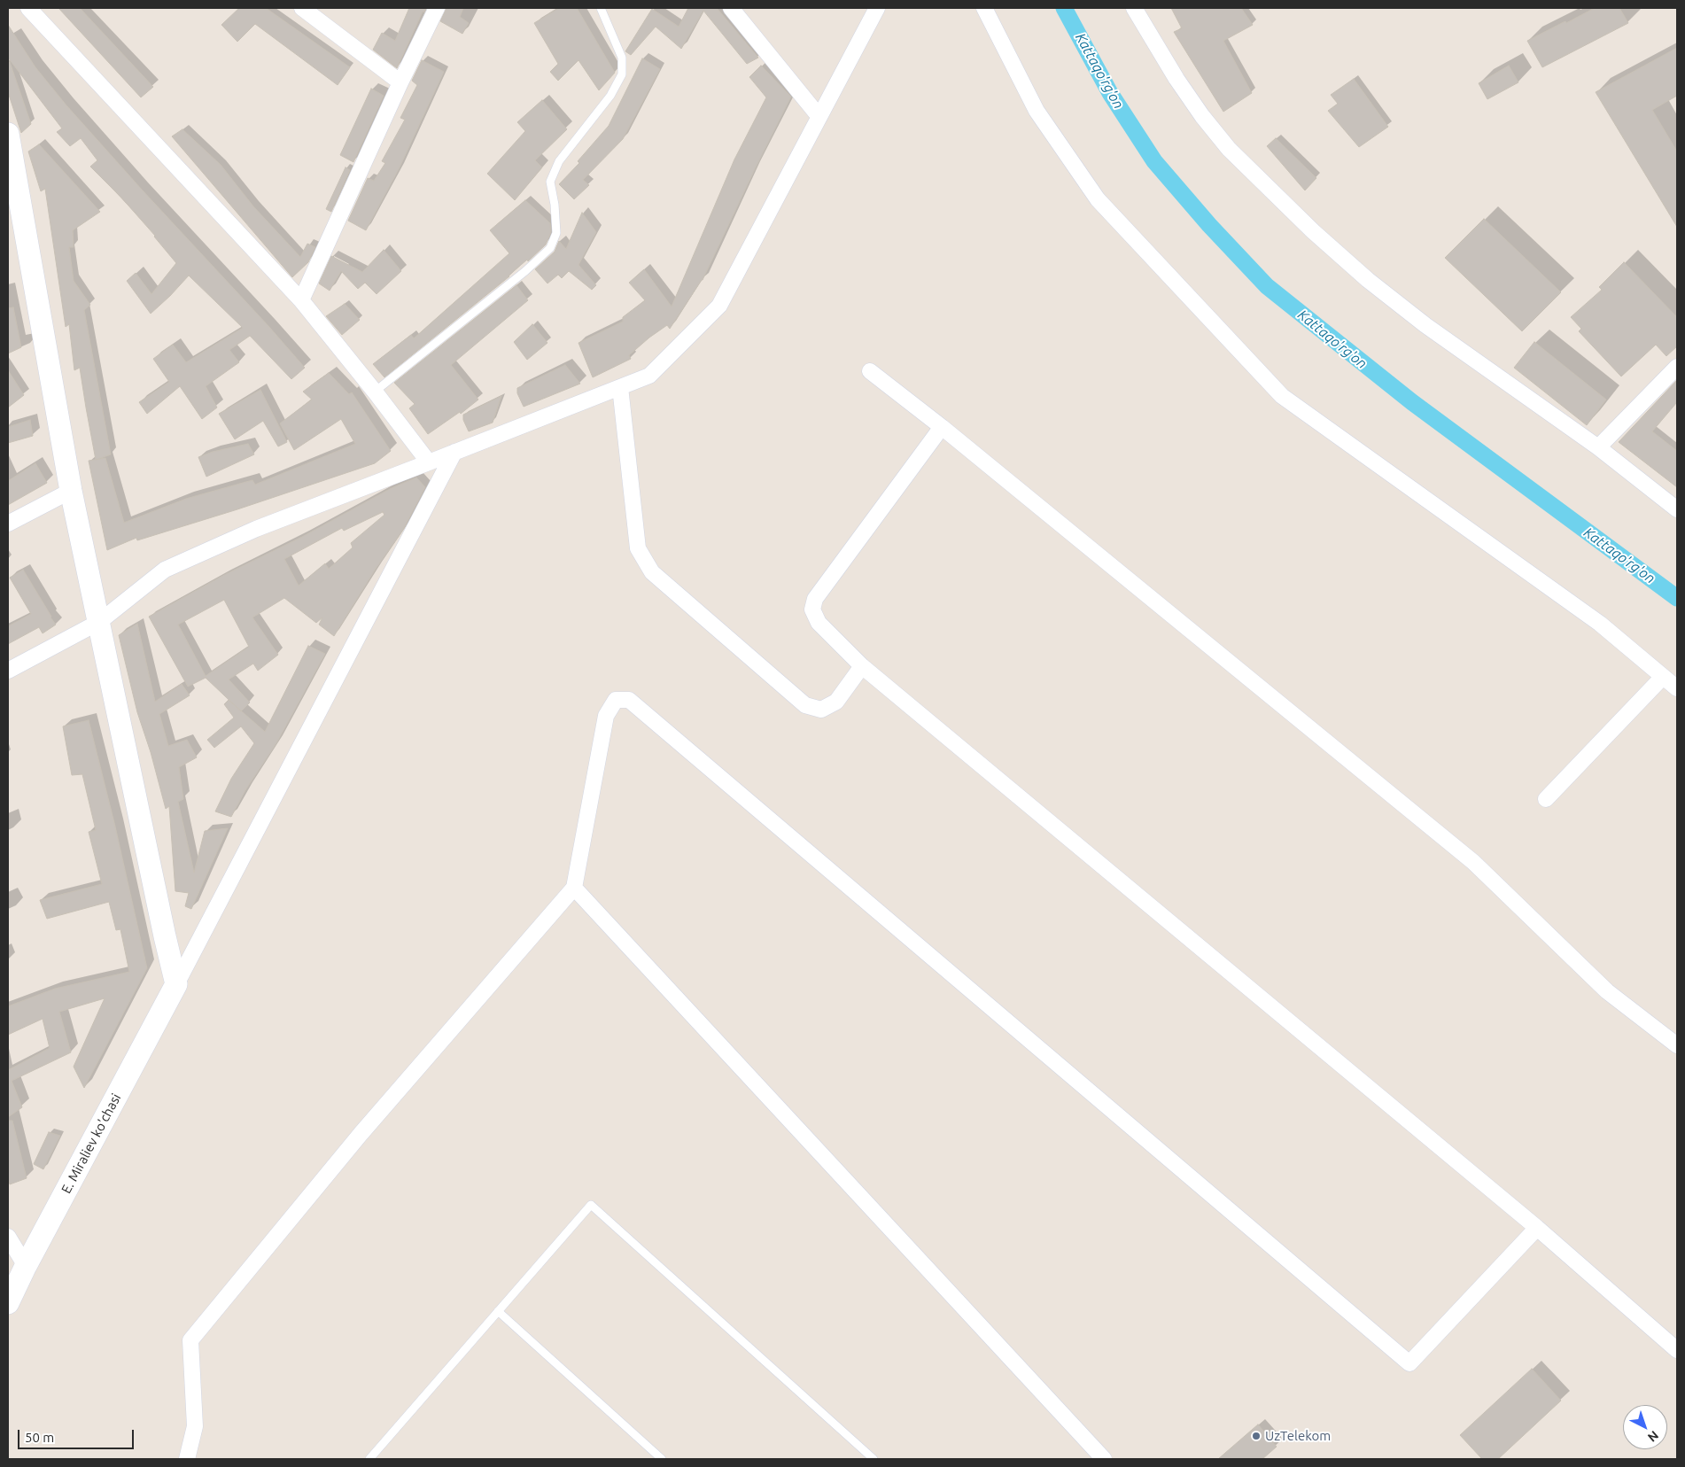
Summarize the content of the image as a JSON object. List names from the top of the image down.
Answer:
{
  "streets": {
    "street": ["E. Miraliev ko'chasi"]
  },
  "water": ["Kattaqo'rg'on"],
  "places": ["UzTelekom"],
  "scale_bar": "50 m",
  "north": "bottom right"
}
